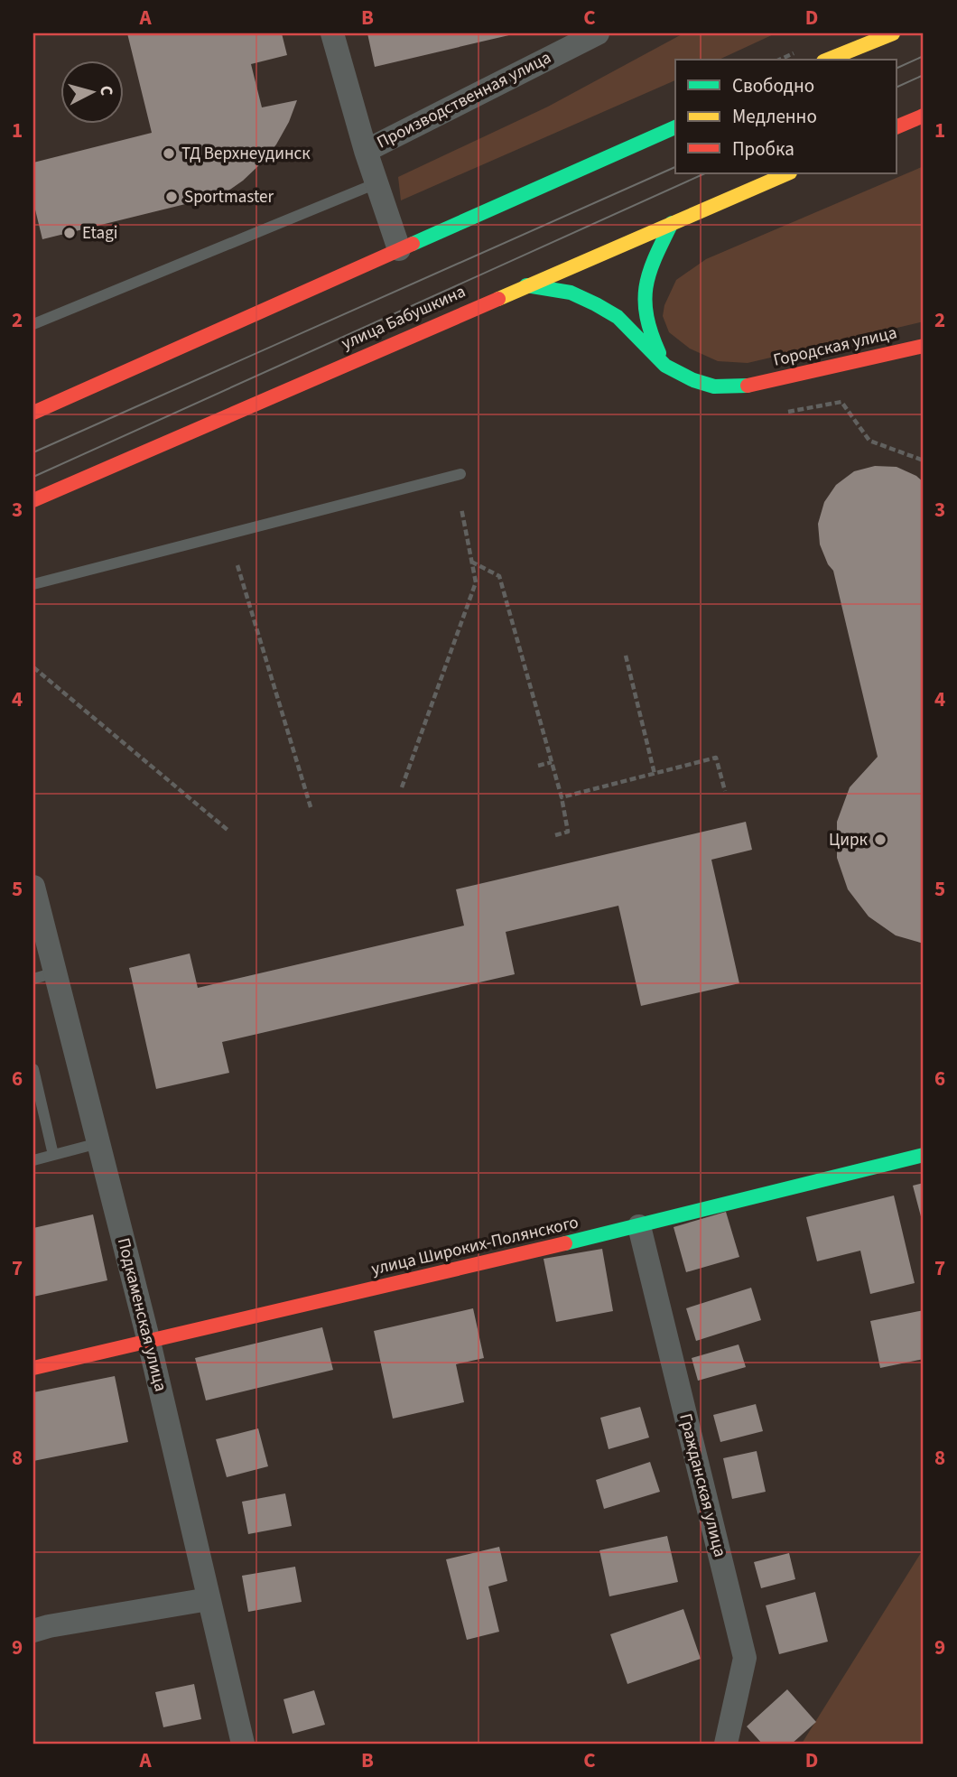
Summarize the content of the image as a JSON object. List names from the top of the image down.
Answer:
{
  "streets": {
    "main road": ["улица Бабушкина", "Городская улица", "улица Широких-Полянского"],
    "street": ["Производственная улица", "Подкаменская улица", "Гражданская улица"]
  },
  "crossings": [
    ["улица Бабушкина", "Городская улица"],
    ["улица Широких-Полянского", "Подкаменская улица"],
    ["улица Широких-Полянского", "Гражданская улица"]
  ],
  "places": [
    "ТД Верхнеудинск",
    "Sportmaster",
    "Etagi",
    "Цирк"
  ],
  "legend": ["Свободно", "Медленно", "Пробка"],
  "north": "right",
  "grid": {
    "columns": [
      "A",
      "B",
      "C",
      "D"
    ],
    "rows": [
      "1",
      "2",
      "3",
      "4",
      "5",
      "6",
      "7",
      "8",
      "9"
    ]
  }
}
